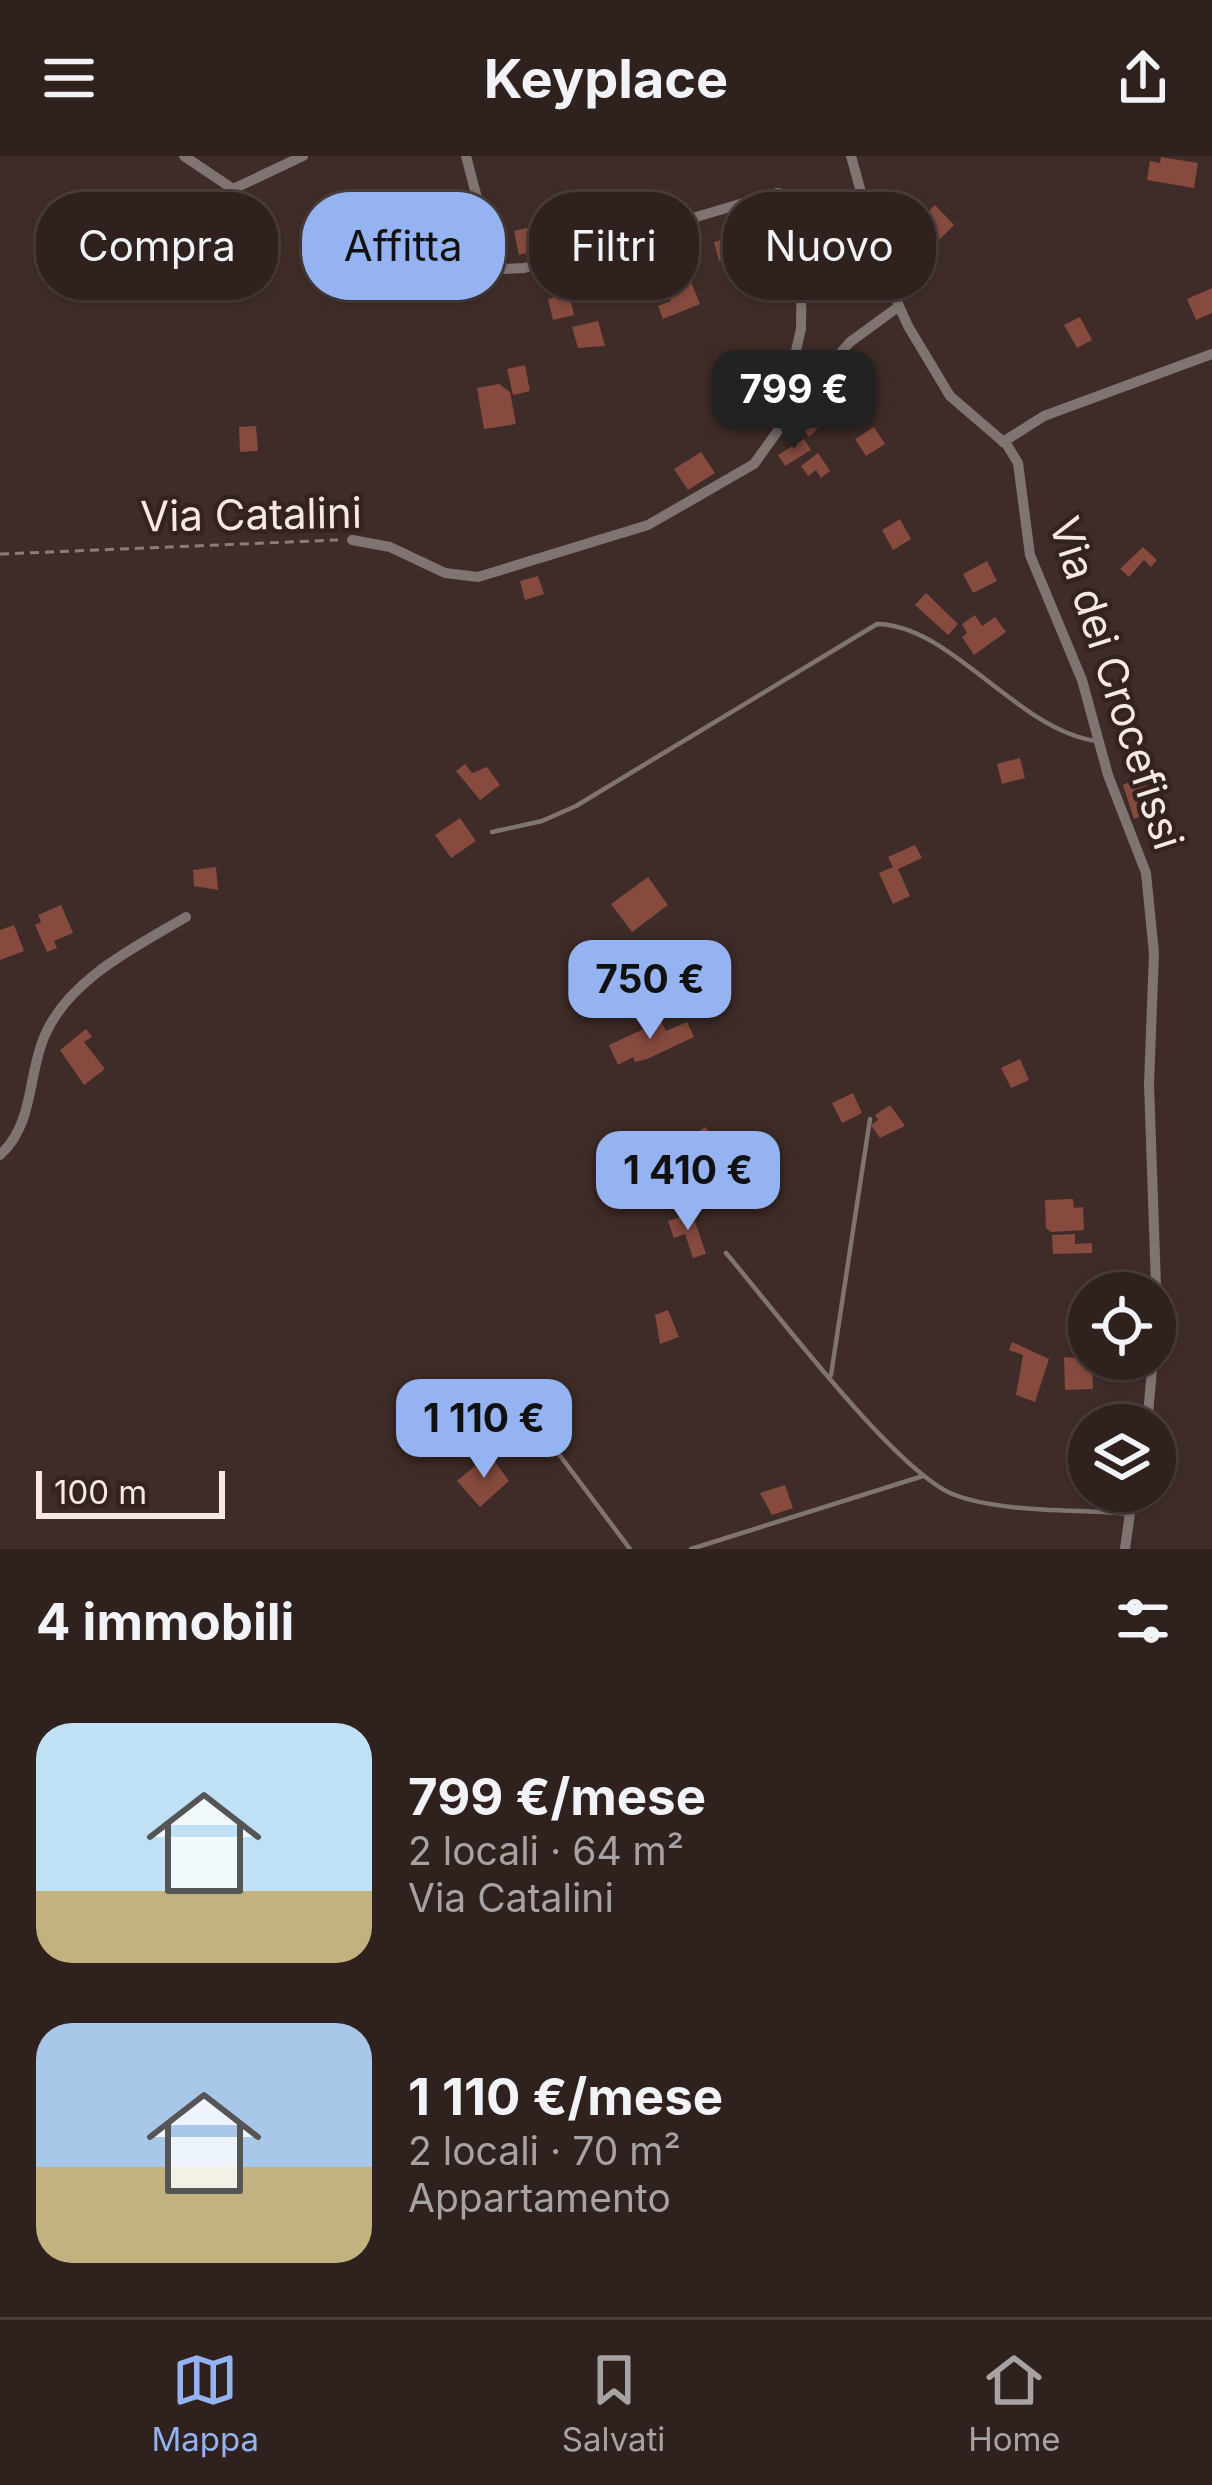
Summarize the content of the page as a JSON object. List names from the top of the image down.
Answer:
{
  "streets": {
    "street": ["Via Catalini", "Via dei Crocefissi"]
  },
  "crossings": [
    ["Via Catalini", "Via dei Crocefissi"]
  ],
  "scale_bar": "100 m",
  "page": {
    "header": "Keyplace",
    "chip": [
      "Compra",
      "Affitta",
      "Filtri",
      "Nuovo"
    ],
    "price": [
      "799 €",
      "750 €",
      "1 410 €",
      "1 110 €"
    ],
    "scale": "100 m",
    "heading": "4 immobili",
    "list": [
      {
        "name": "799 €/mese",
        "note": "2 locali · 64 m² · Via Catalini"
      },
      {
        "name": "1 110 €/mese",
        "note": "2 locali · 70 m² · Appartamento"
      }
    ],
    "tabs": ["Mappa", "Salvati", "Home"]
  }
}
